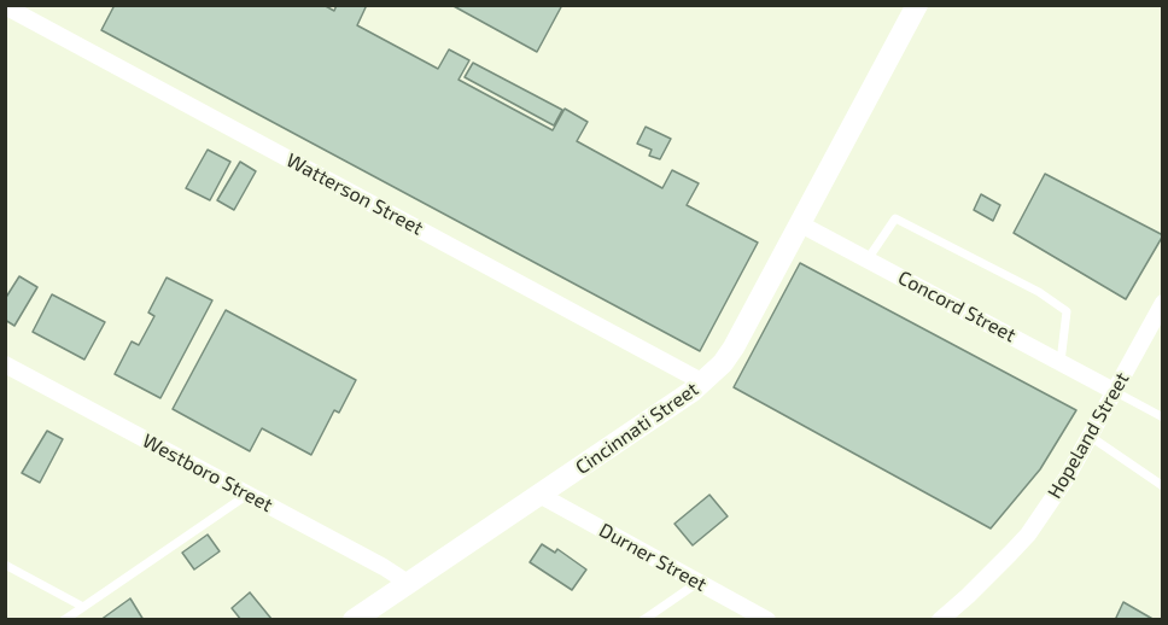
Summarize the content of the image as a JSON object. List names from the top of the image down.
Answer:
{
  "streets": {
    "street": [
      "Watterson Street",
      "Concord Street",
      "Cincinnati Street",
      "Hopeland Street",
      "Westboro Street",
      "Durner Street"
    ]
  },
  "crossings": [
    ["Watterson Street", "Cincinnati Street"],
    ["Concord Street", "Cincinnati Street"],
    ["Concord Street", "Hopeland Street"],
    ["Cincinnati Street", "Westboro Street"],
    ["Cincinnati Street", "Durner Street"]
  ]
}
